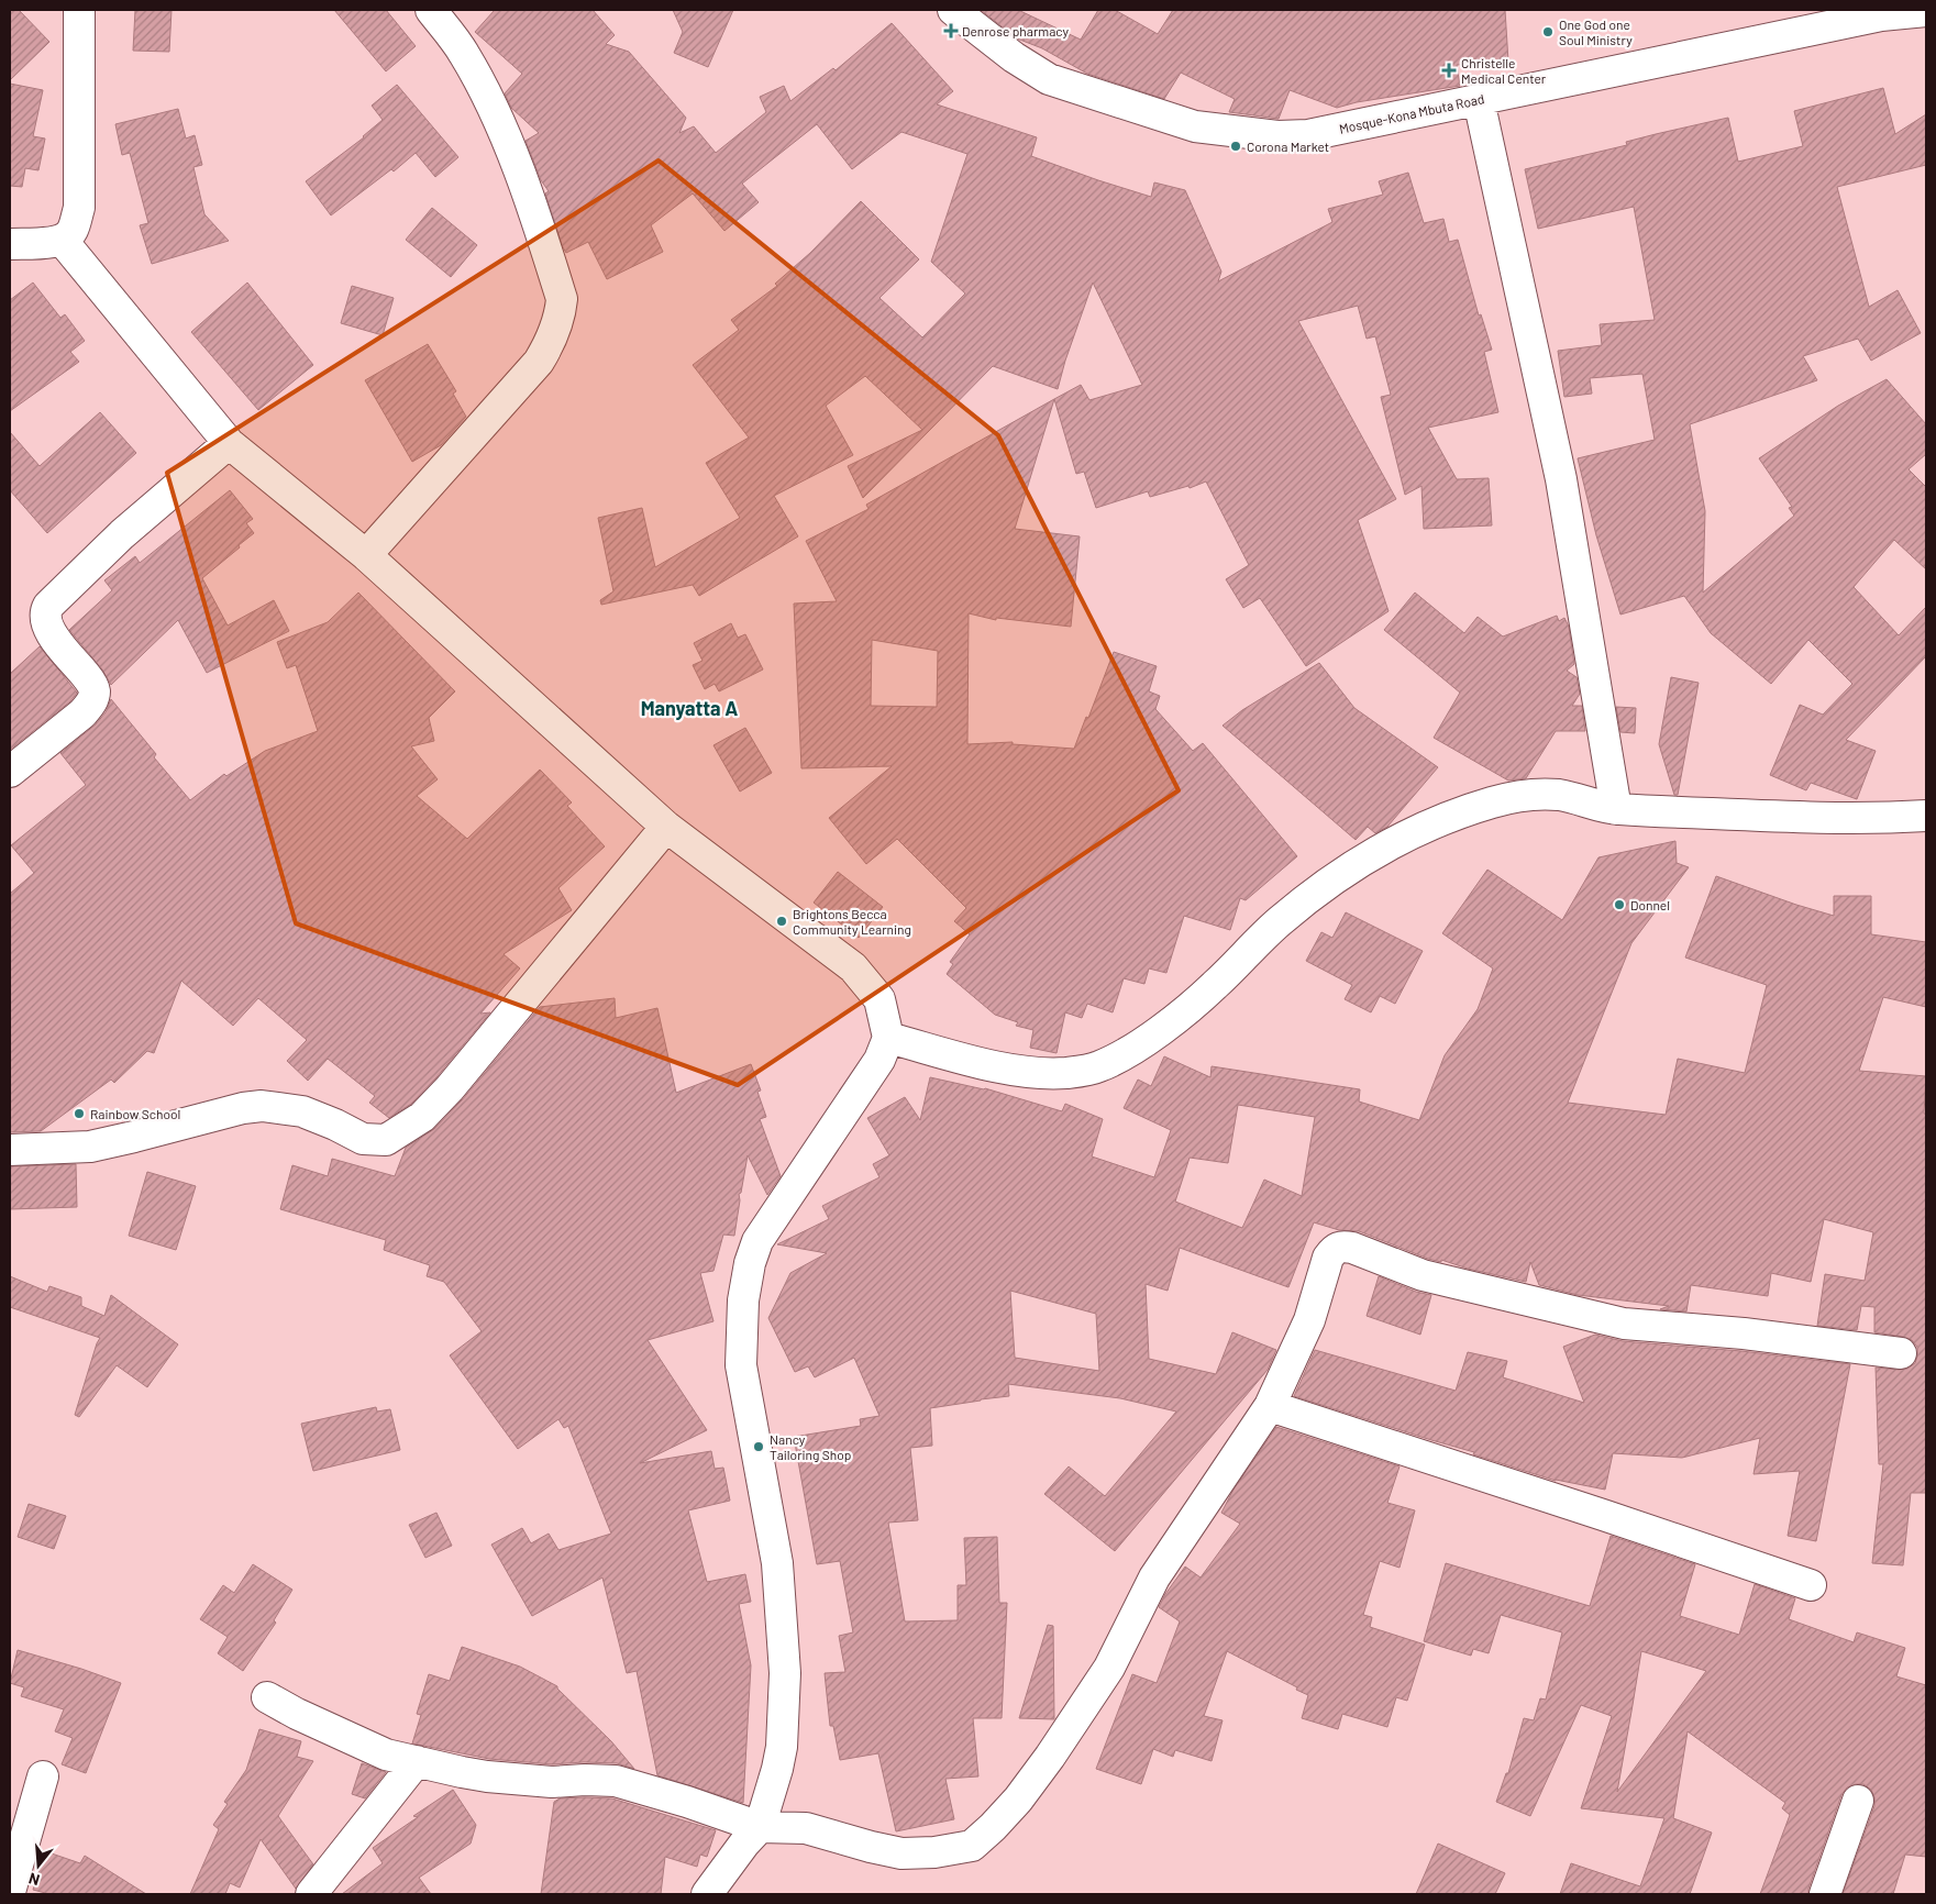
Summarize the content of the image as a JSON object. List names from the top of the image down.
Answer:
{
  "streets": {
    "street": ["Mosque-Kona Mbuta Road"]
  },
  "districts": ["Manyatta A"],
  "places": {
    "health": ["Denrose pharmacy", "Christelle Medical Center"],
    "other": [
      "One God one Soul Ministry",
      "Corona Market",
      "Donnel",
      "Brightons Becca Community Learning",
      "Rainbow School",
      "Nancy Tailoring Shop"
    ]
  },
  "north": "bottom"
}
